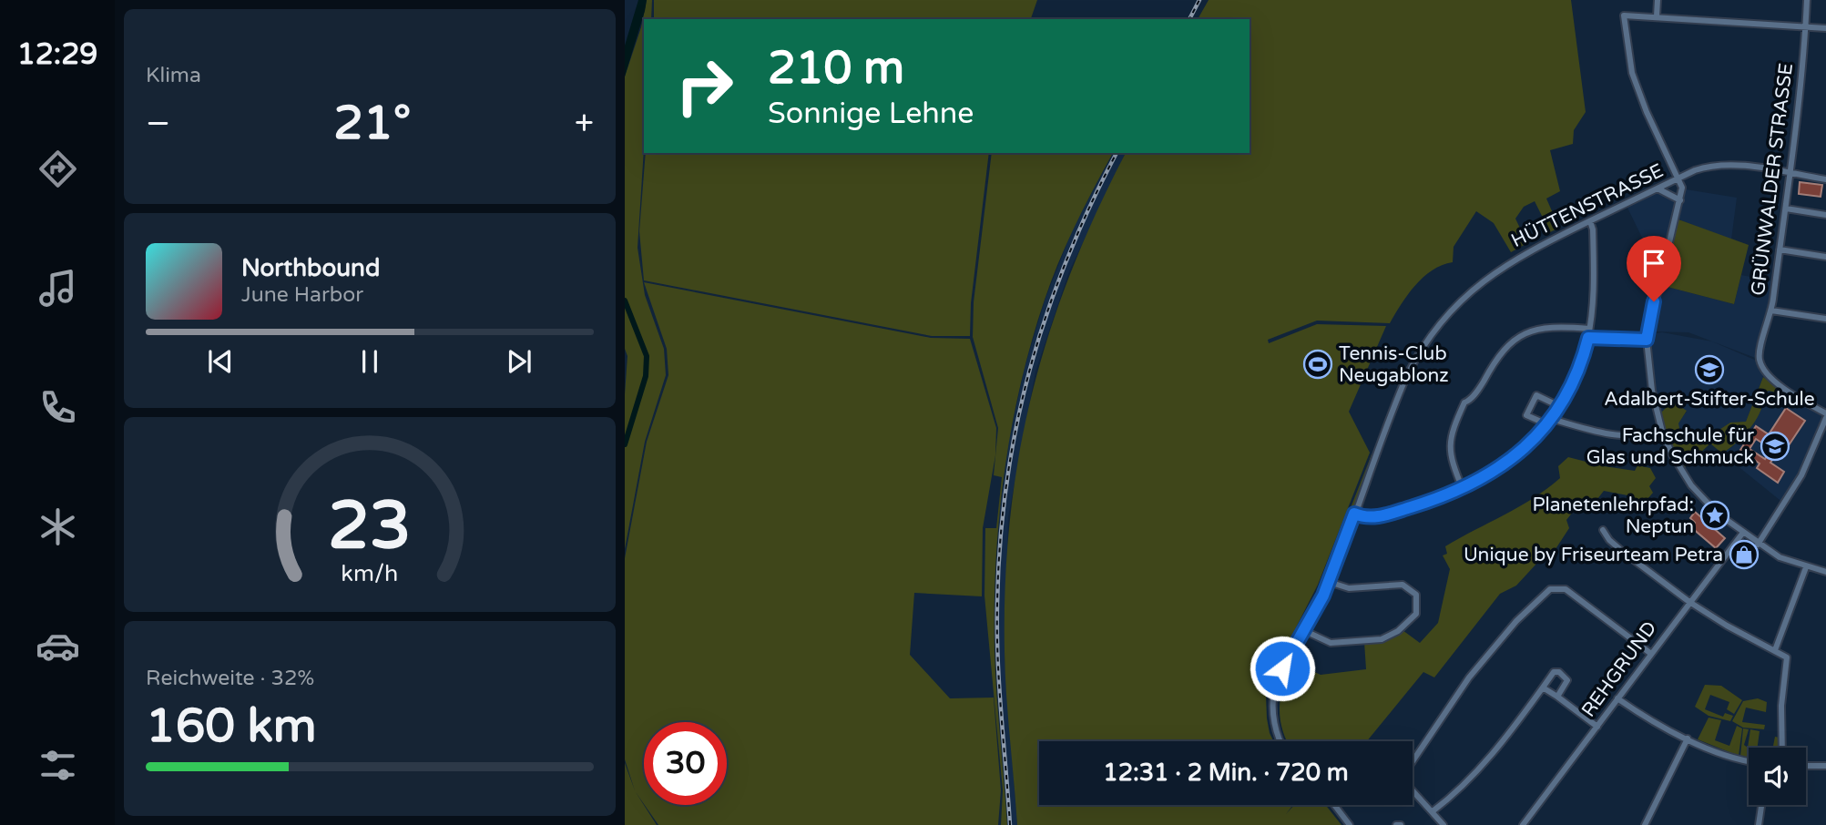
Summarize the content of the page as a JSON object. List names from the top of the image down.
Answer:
{
  "streets": {
    "street": ["GRÜNWALDER STRASSE", "HÜTTENSTRASSE", "REHGRUND"]
  },
  "crossings": [
    ["GRÜNWALDER STRASSE", "HÜTTENSTRASSE"]
  ],
  "places": {
    "sports": ["Tennis-Club Neugablonz"],
    "school or university": ["Adalbert-Stifter-Schule", "Fachschule für Glas und Schmuck"],
    "place": ["Planetenlehrpfad: Neptun"],
    "shop": ["Unique by Friseurteam Petra"]
  },
  "page": {
    "tabs": "12:29",
    "tile": [
      "Klima",
      ["Reichweite · 32%", "160 km"]
    ],
    "turn": ["210 m", "Sonnige Lehne"],
    "heat": ["−", "21°", "+"],
    "song": ["Northbound", "June Harbor"],
    "limit": "30",
    "trip": "12:31 · 2 Min. · 720 m",
    "gauge": ["23", "km/h"]
  }
}
